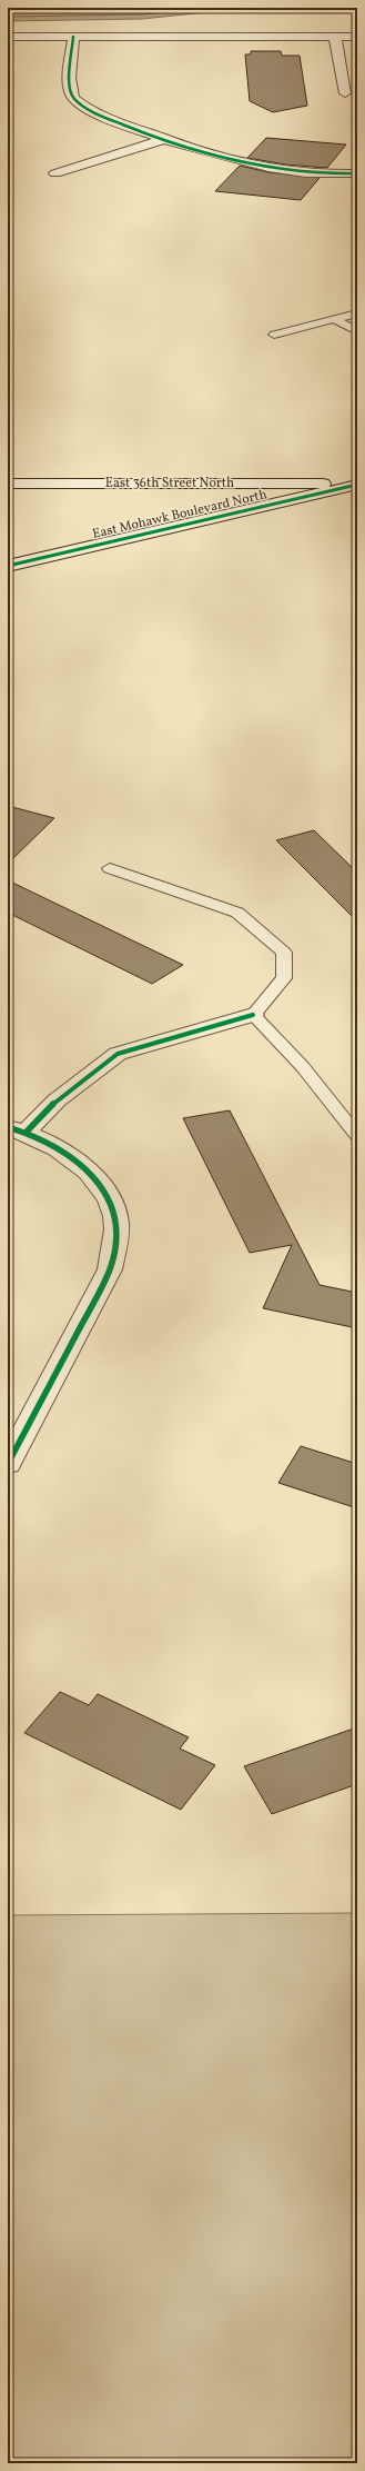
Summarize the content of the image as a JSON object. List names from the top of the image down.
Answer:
{
  "streets": {
    "street": ["East 36th Street North", "East Mohawk Boulevard North"]
  },
  "crossings": [
    ["East 36th Street North", "East Mohawk Boulevard North"]
  ]
}
